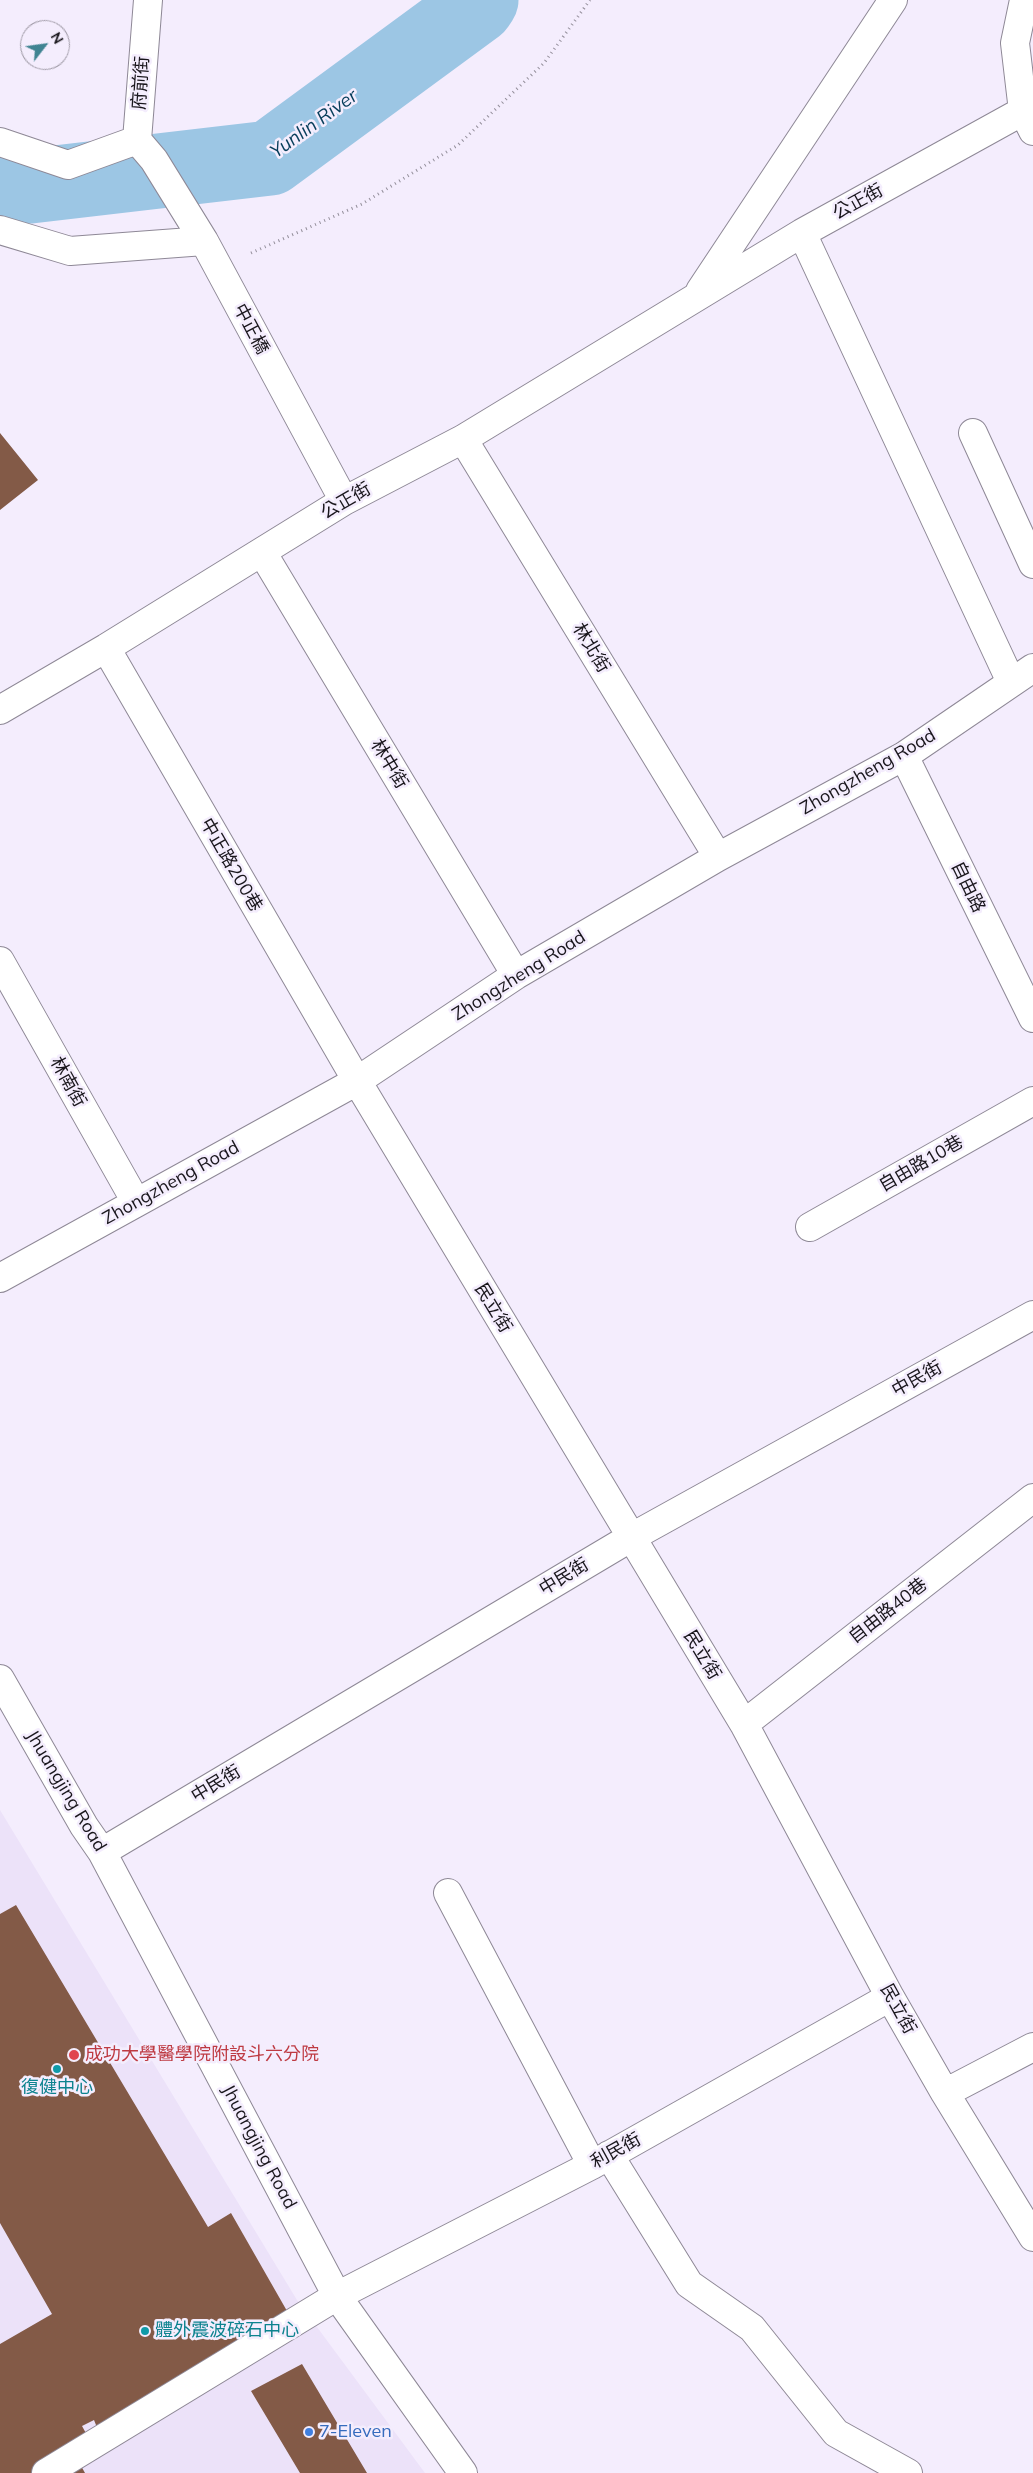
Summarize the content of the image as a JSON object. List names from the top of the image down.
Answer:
{
  "streets": {
    "street": [
      "府前街",
      "公正街",
      "中正橋",
      "林北街",
      "林中街",
      "Zhongzheng Road",
      "中正路200巷",
      "自由路",
      "林南街",
      "自由路10巷",
      "民立街",
      "中民街",
      "自由路40巷",
      "Jhuangjing Road",
      "利民街"
    ]
  },
  "crossings": [
    ["府前街", "中正橋"],
    ["公正街", "中正橋"],
    ["公正街", "林北街"],
    ["公正街", "林中街"],
    ["公正街", "中正路200巷"],
    ["林北街", "Zhongzheng Road"],
    ["林中街", "Zhongzheng Road"],
    ["Zhongzheng Road", "中正路200巷"],
    ["Zhongzheng Road", "自由路"],
    ["Zhongzheng Road", "林南街"],
    ["Zhongzheng Road", "民立街"],
    ["中正路200巷", "民立街"],
    ["民立街", "中民街"],
    ["民立街", "自由路40巷"],
    ["民立街", "利民街"],
    ["中民街", "Jhuangjing Road"],
    ["Jhuangjing Road", "利民街"]
  ],
  "water": ["Yunlin River"],
  "places": [
    "成功大學醫學院附設斗六分院",
    "復健中心",
    "體外震波碎石中心",
    "7-Eleven"
  ],
  "north": "top right"
}
